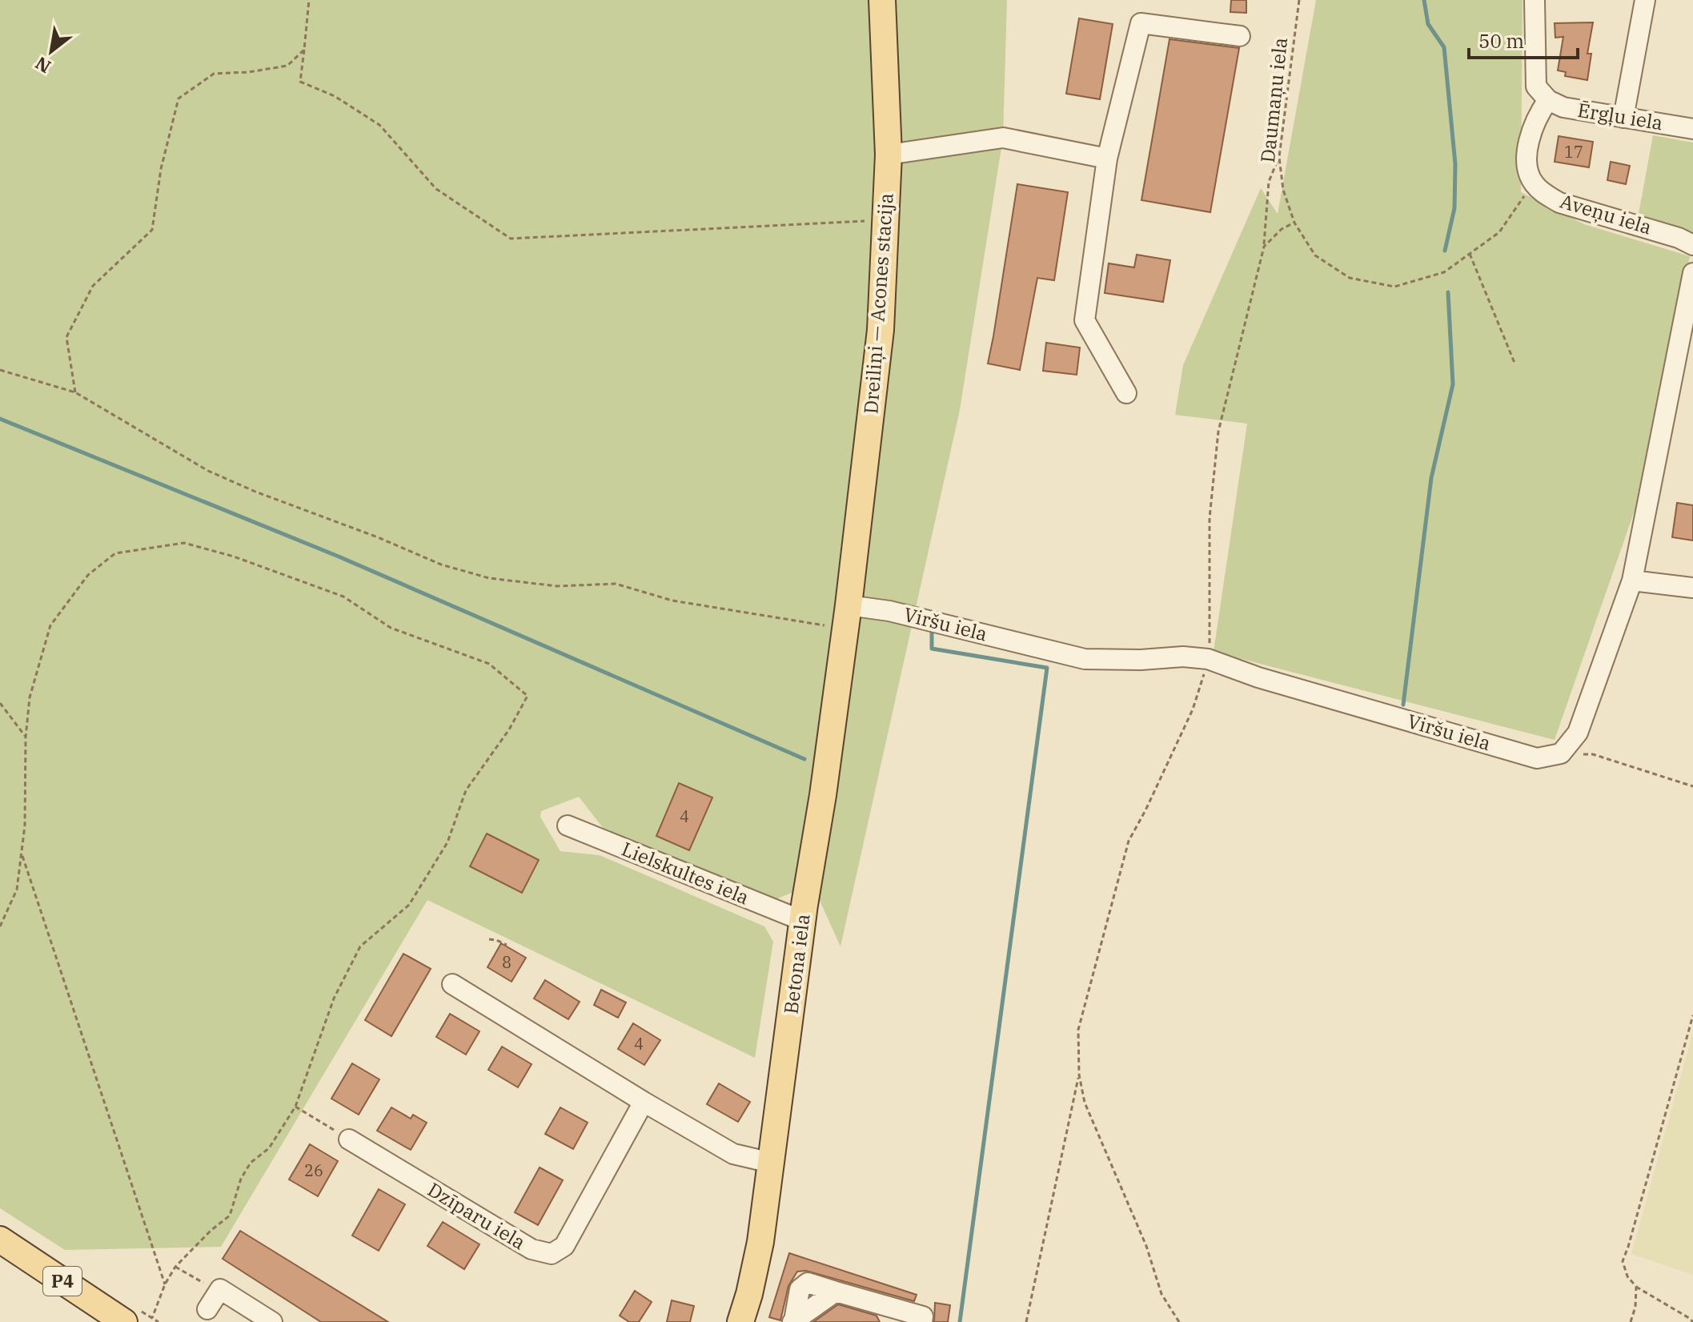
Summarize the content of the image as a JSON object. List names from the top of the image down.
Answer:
{
  "streets": {
    "main road": ["Dreiliņi — Acones stacija", "Betona iela", "P4"],
    "street": [
      "Ērgļu iela",
      "Aveņu iela",
      "Viršu iela",
      "Lielskultes iela",
      "Dzīparu iela"
    ],
    "path": ["Daumaņu iela"]
  },
  "crossings": [
    ["Daumaņu iela", "Aveņu iela"],
    ["Dreiliņi — Acones stacija", "Viršu iela"],
    ["Dreiliņi — Acones stacija", "Betona iela"],
    ["Viršu iela", "Betona iela"],
    ["Lielskultes iela", "Betona iela"]
  ],
  "house_numbers": [
    "17",
    "4",
    "8",
    "4",
    "26"
  ],
  "scale_bar": "50 m",
  "north": "bottom left"
}
